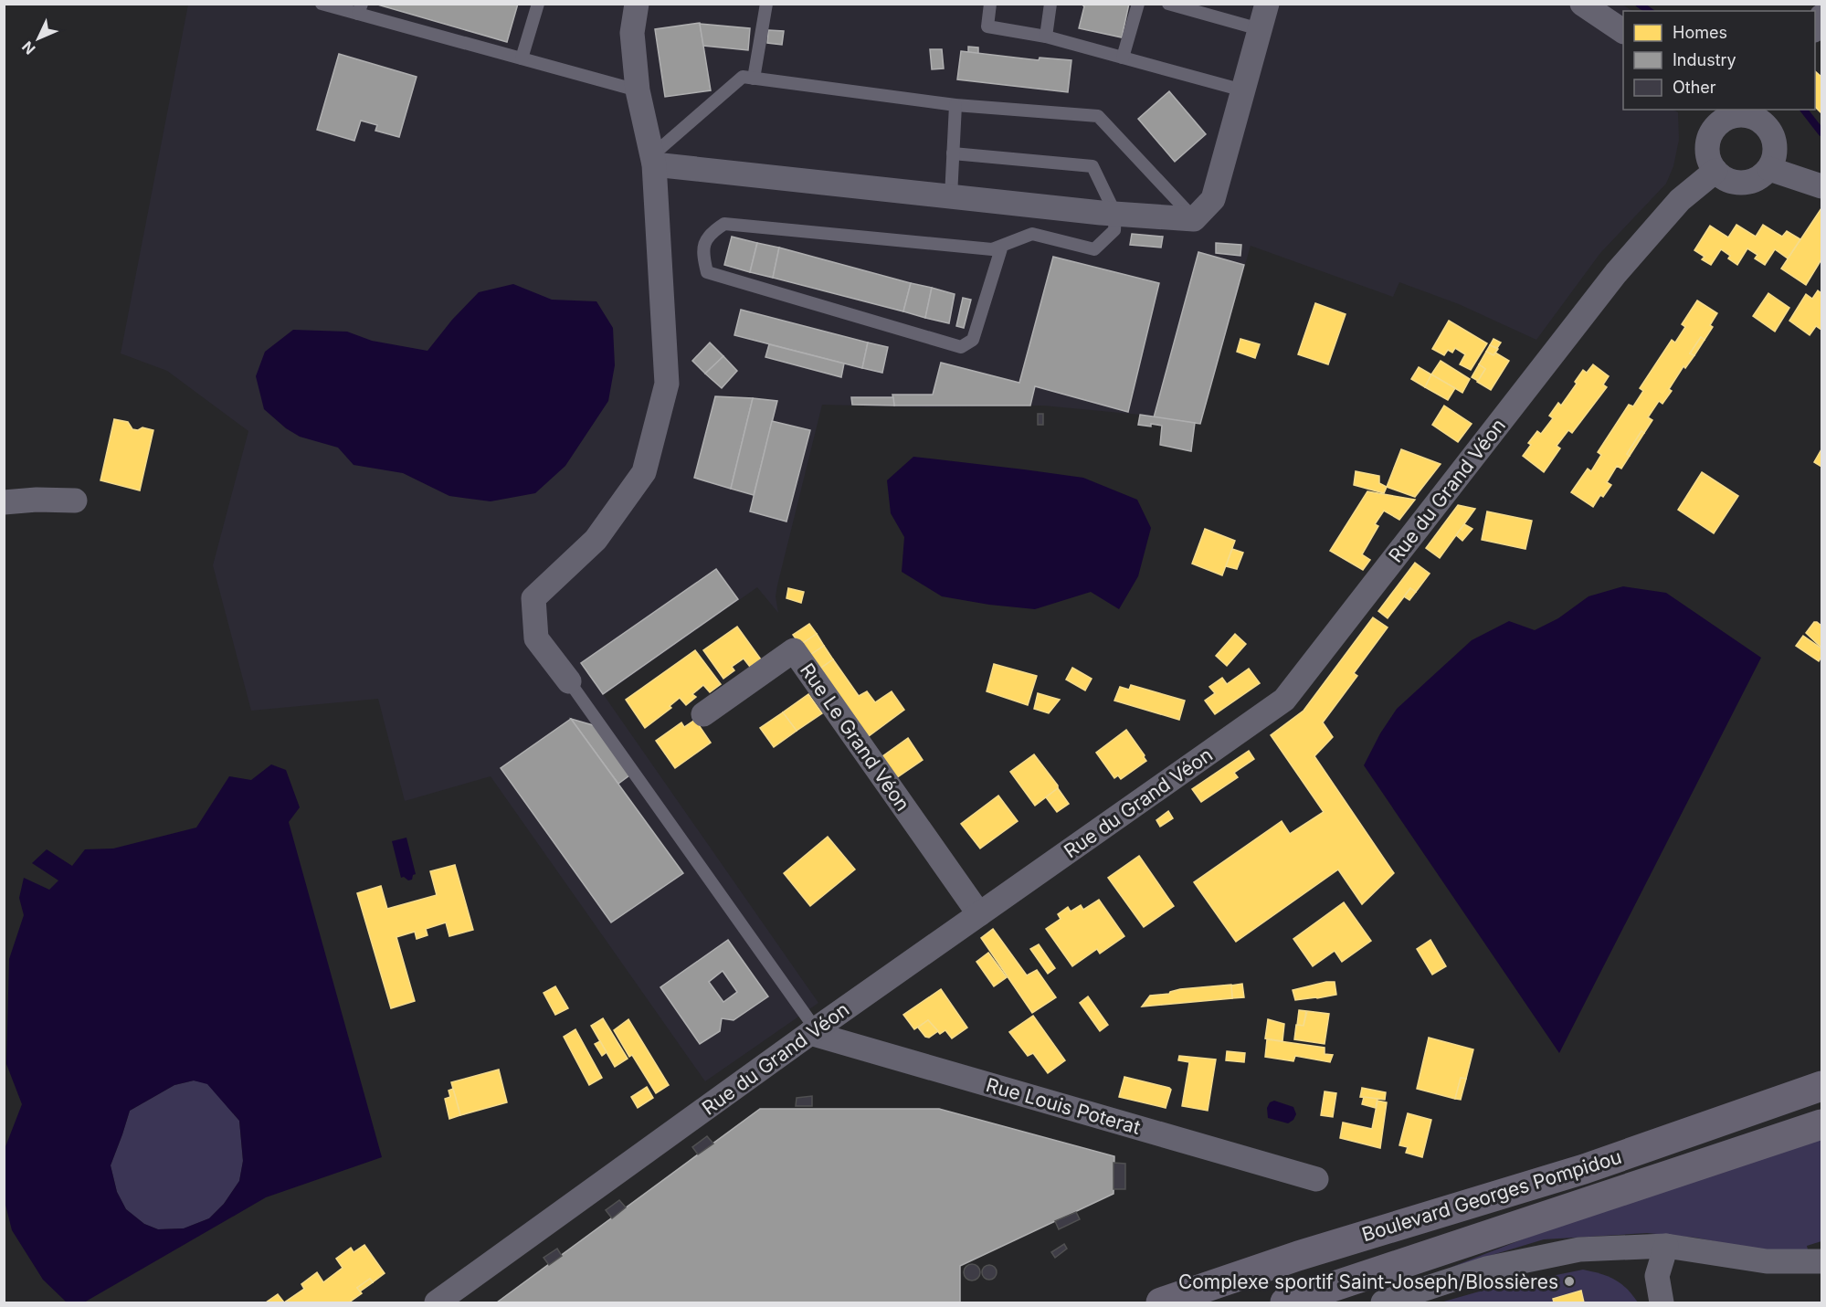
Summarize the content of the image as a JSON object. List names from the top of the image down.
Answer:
{
  "streets": {
    "main road": ["Boulevard Georges Pompidou"],
    "street": ["Rue du Grand Véon", "Rue Le Grand Véon", "Rue Louis Poterat"]
  },
  "crossings": [
    ["Rue du Grand Véon", "Rue Le Grand Véon"],
    ["Rue du Grand Véon", "Rue Louis Poterat"]
  ],
  "places": ["Complexe sportif Saint-Joseph/Blossières"],
  "legend": ["Homes", "Industry", "Other"],
  "north": "bottom left"
}
